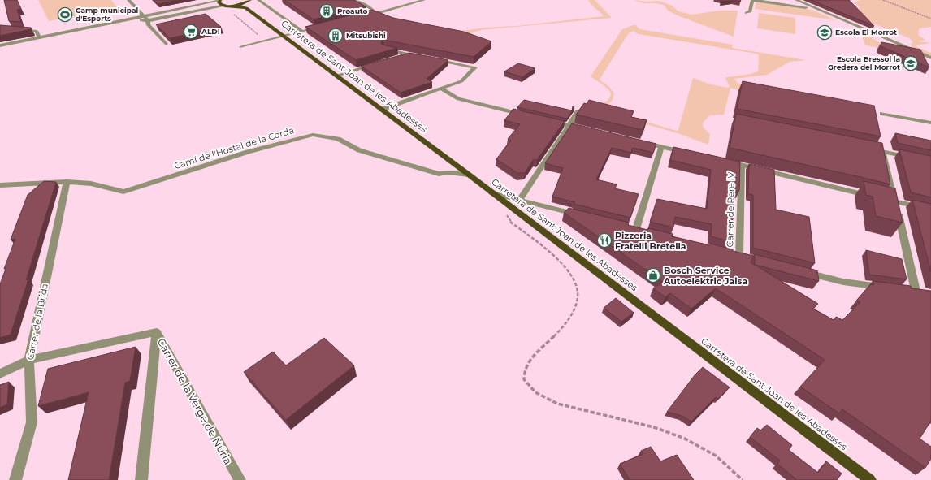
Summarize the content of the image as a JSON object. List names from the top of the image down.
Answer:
{
  "streets": {
    "main road": ["Carretera de Sant Joan de les Abadesses"],
    "street": [
      "Camí de l'Hostal de la Corda",
      "Carrer de Pere IV",
      "Carrer de la Brida",
      "Carrer de la Verge de Núria"
    ]
  },
  "crossings": [
    ["Carretera de Sant Joan de les Abadesses", "Camí de l'Hostal de la Corda"],
    ["Camí de l'Hostal de la Corda", "Carrer de la Brida"]
  ],
  "places": {
    "building": ["Proauto", "Mitsubishi"],
    "sports": ["Camp municipal d'Esports"],
    "supermarket": ["ALDI"],
    "school or university": ["Escola El Morrot", "Escola Bressol la Gredera del Morrot"],
    "restaurant": ["Pizzeria Fratelli Bretella"],
    "shop": ["Bosch Service Autoelektric Jaisa"]
  }
}
